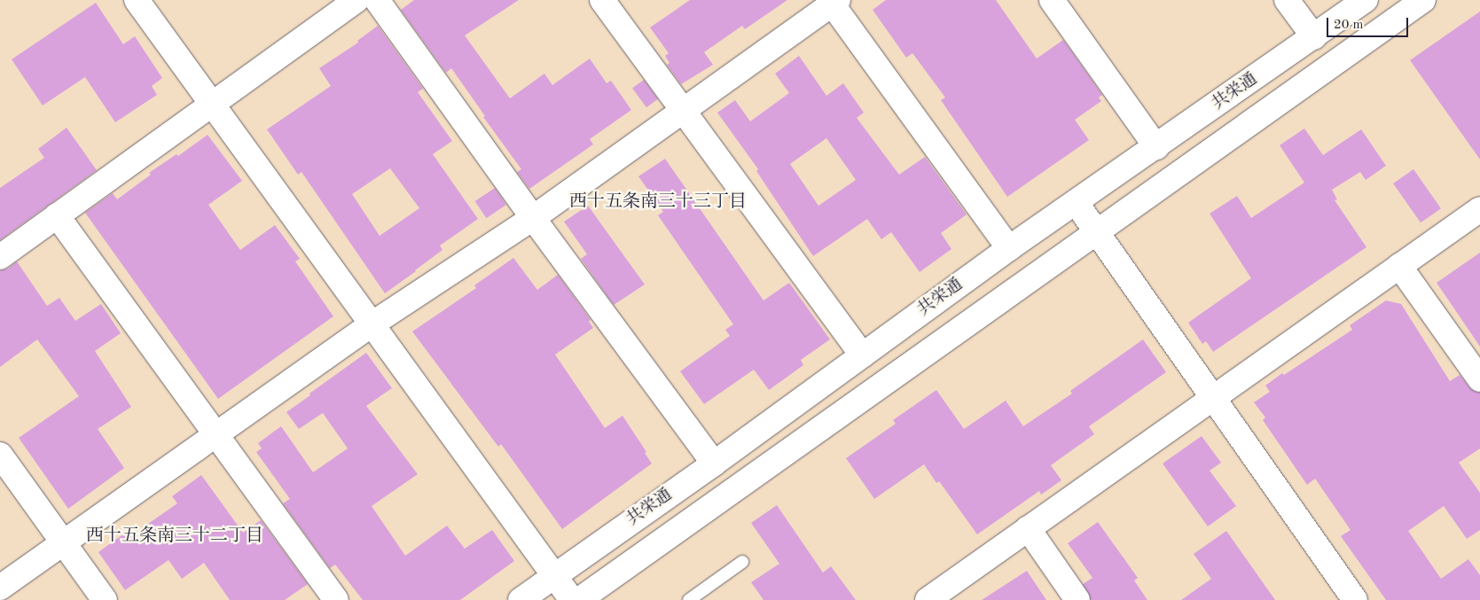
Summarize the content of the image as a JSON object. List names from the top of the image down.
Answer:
{
  "streets": {
    "street": ["共栄通"]
  },
  "districts": ["西十五条南三十三丁目", "西十五条南三十二丁目"],
  "scale_bar": "20 m"
}
